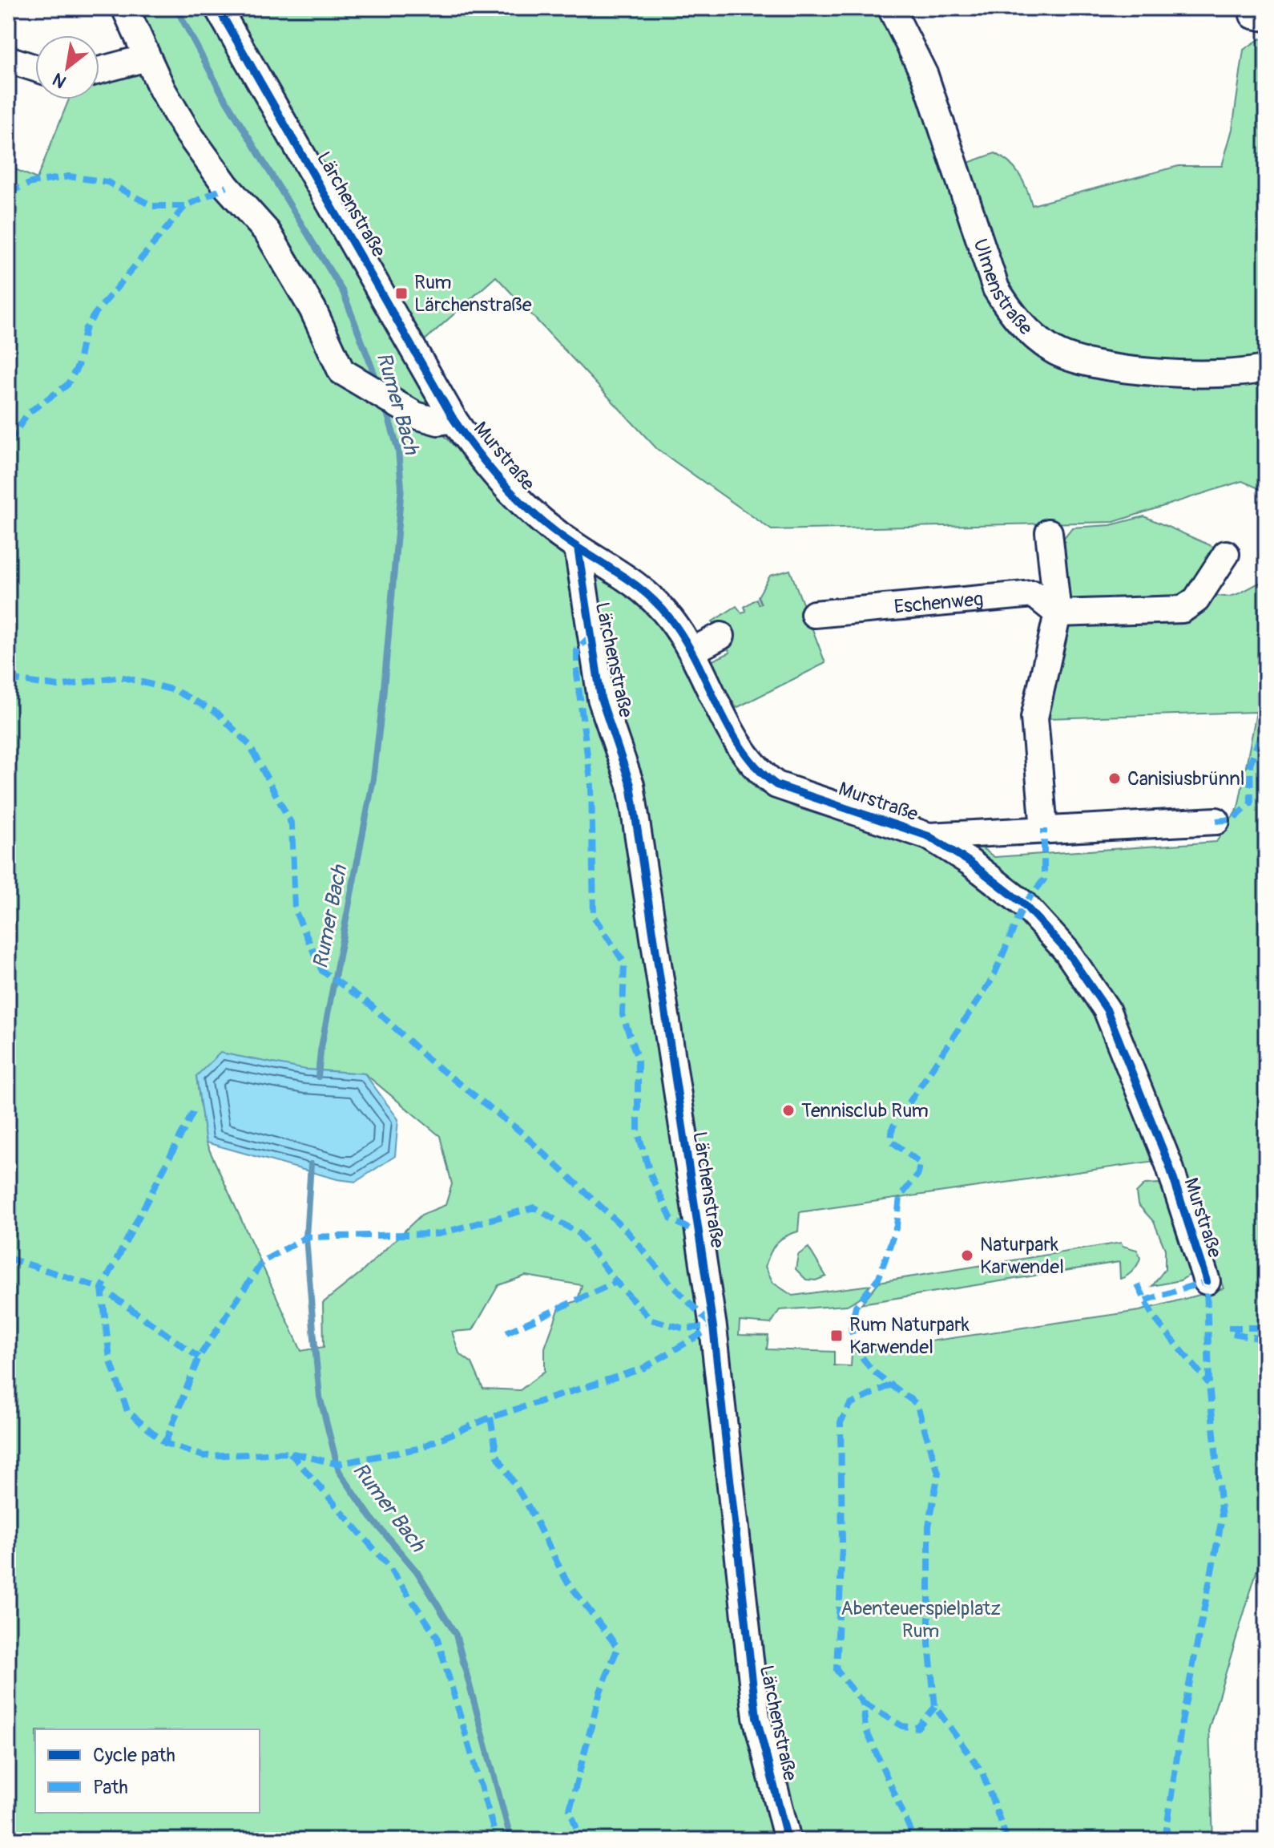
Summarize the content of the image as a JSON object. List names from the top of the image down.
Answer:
{
  "streets": {
    "street": [
      "Lärchenstraße",
      "Ulmenstraße",
      "Murstraße",
      "Eschenweg"
    ]
  },
  "crossings": [
    ["Lärchenstraße", "Murstraße"]
  ],
  "water": ["Rumer Bach"],
  "parks": ["Abenteuerspielplatz Rum"],
  "places": {
    "transit": ["Rum Lärchenstraße", "Rum Naturpark Karwendel"],
    "other": ["Canisiusbrünnl", "Tennisclub Rum", "Naturpark Karwendel"]
  },
  "legend": ["Cycle path", "Path"],
  "north": "bottom left"
}
